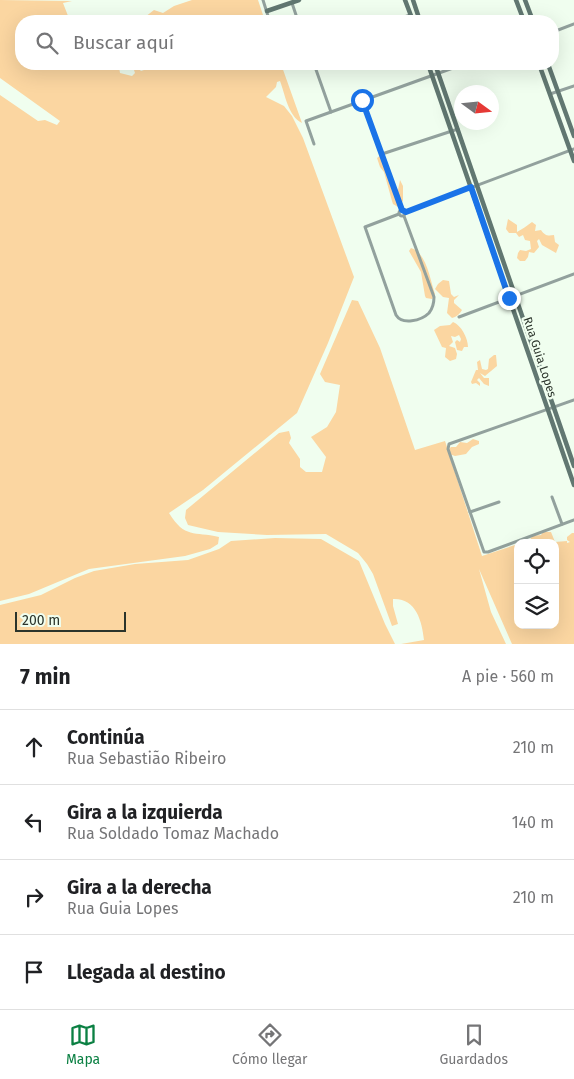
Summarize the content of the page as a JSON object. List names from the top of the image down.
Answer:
{
  "streets": {
    "main road": ["Rua Guia Lopes"]
  },
  "scale_bar": "200 m",
  "north": "right",
  "page": {
    "search": "Buscar aquí",
    "scale": "200 m",
    "heading": ["7 min", "A pie · 560 m"],
    "list": [
      ["Continúa", "Rua Sebastião Ribeiro", "210 m"],
      ["Gira a la izquierda", "Rua Soldado Tomaz Machado", "140 m"],
      ["Gira a la derecha", "Rua Guia Lopes", "210 m"],
      "Llegada al destino"
    ],
    "nav": ["Mapa", "Cómo llegar", "Guardados"]
  }
}
